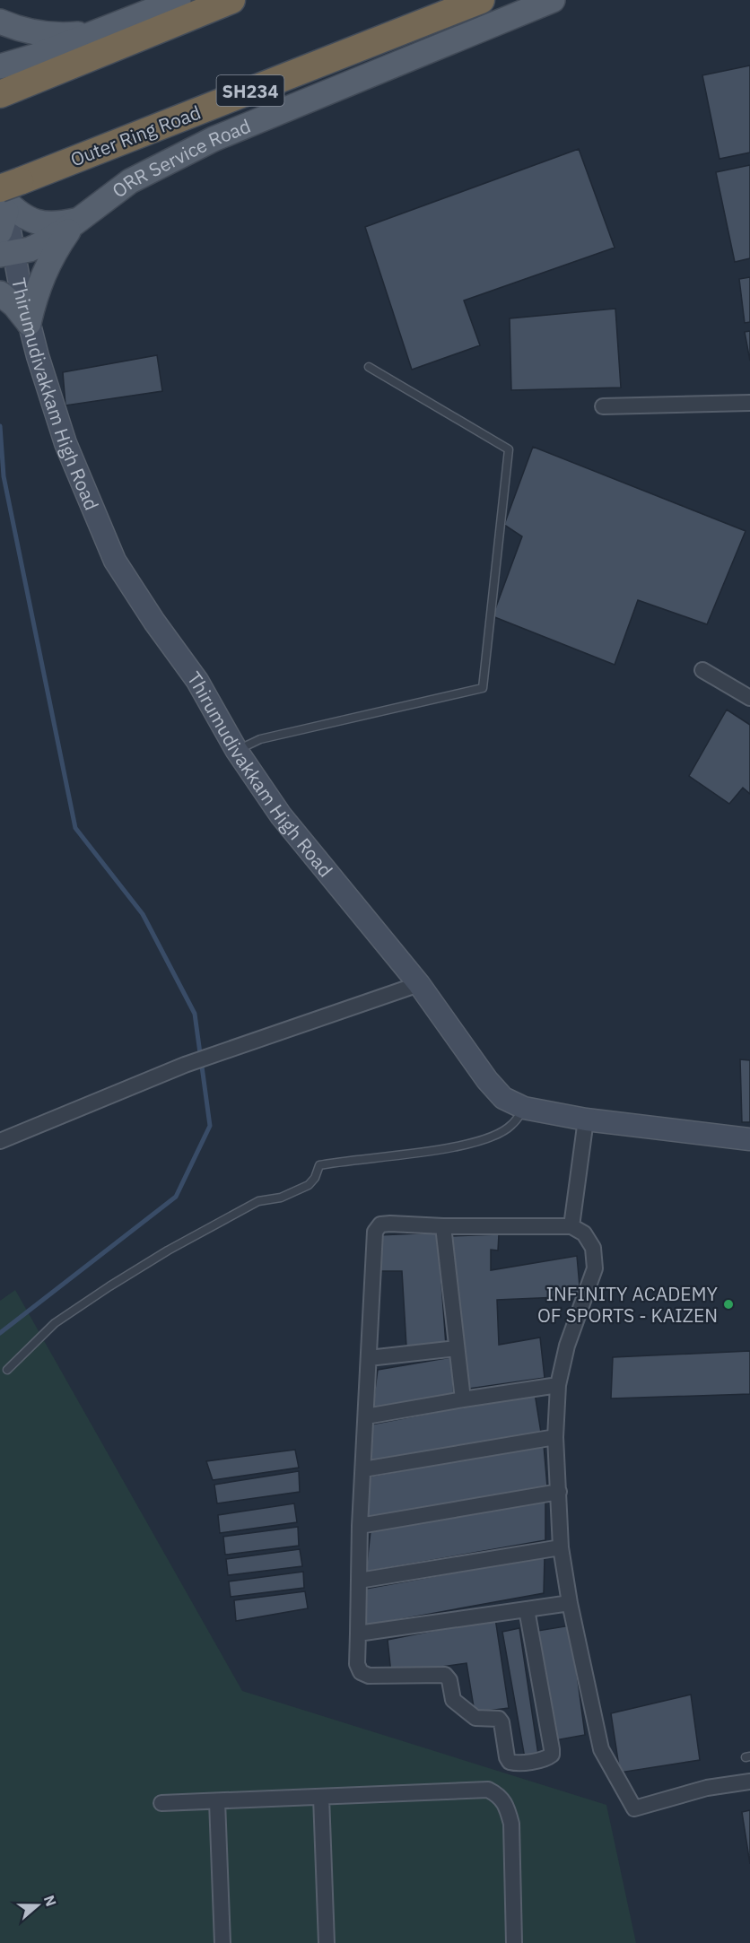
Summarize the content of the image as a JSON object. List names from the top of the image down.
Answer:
{
  "streets": {
    "highway": ["SH234", "Outer Ring Road"],
    "main road": ["ORR Service Road", "Thirumudivakkam High Road"]
  },
  "crossings": [
    ["Outer Ring Road", "Thirumudivakkam High Road"],
    ["ORR Service Road", "Thirumudivakkam High Road"]
  ],
  "places": ["INFINITY ACADEMY OF SPORTS - KAIZEN"],
  "north": "right"
}
